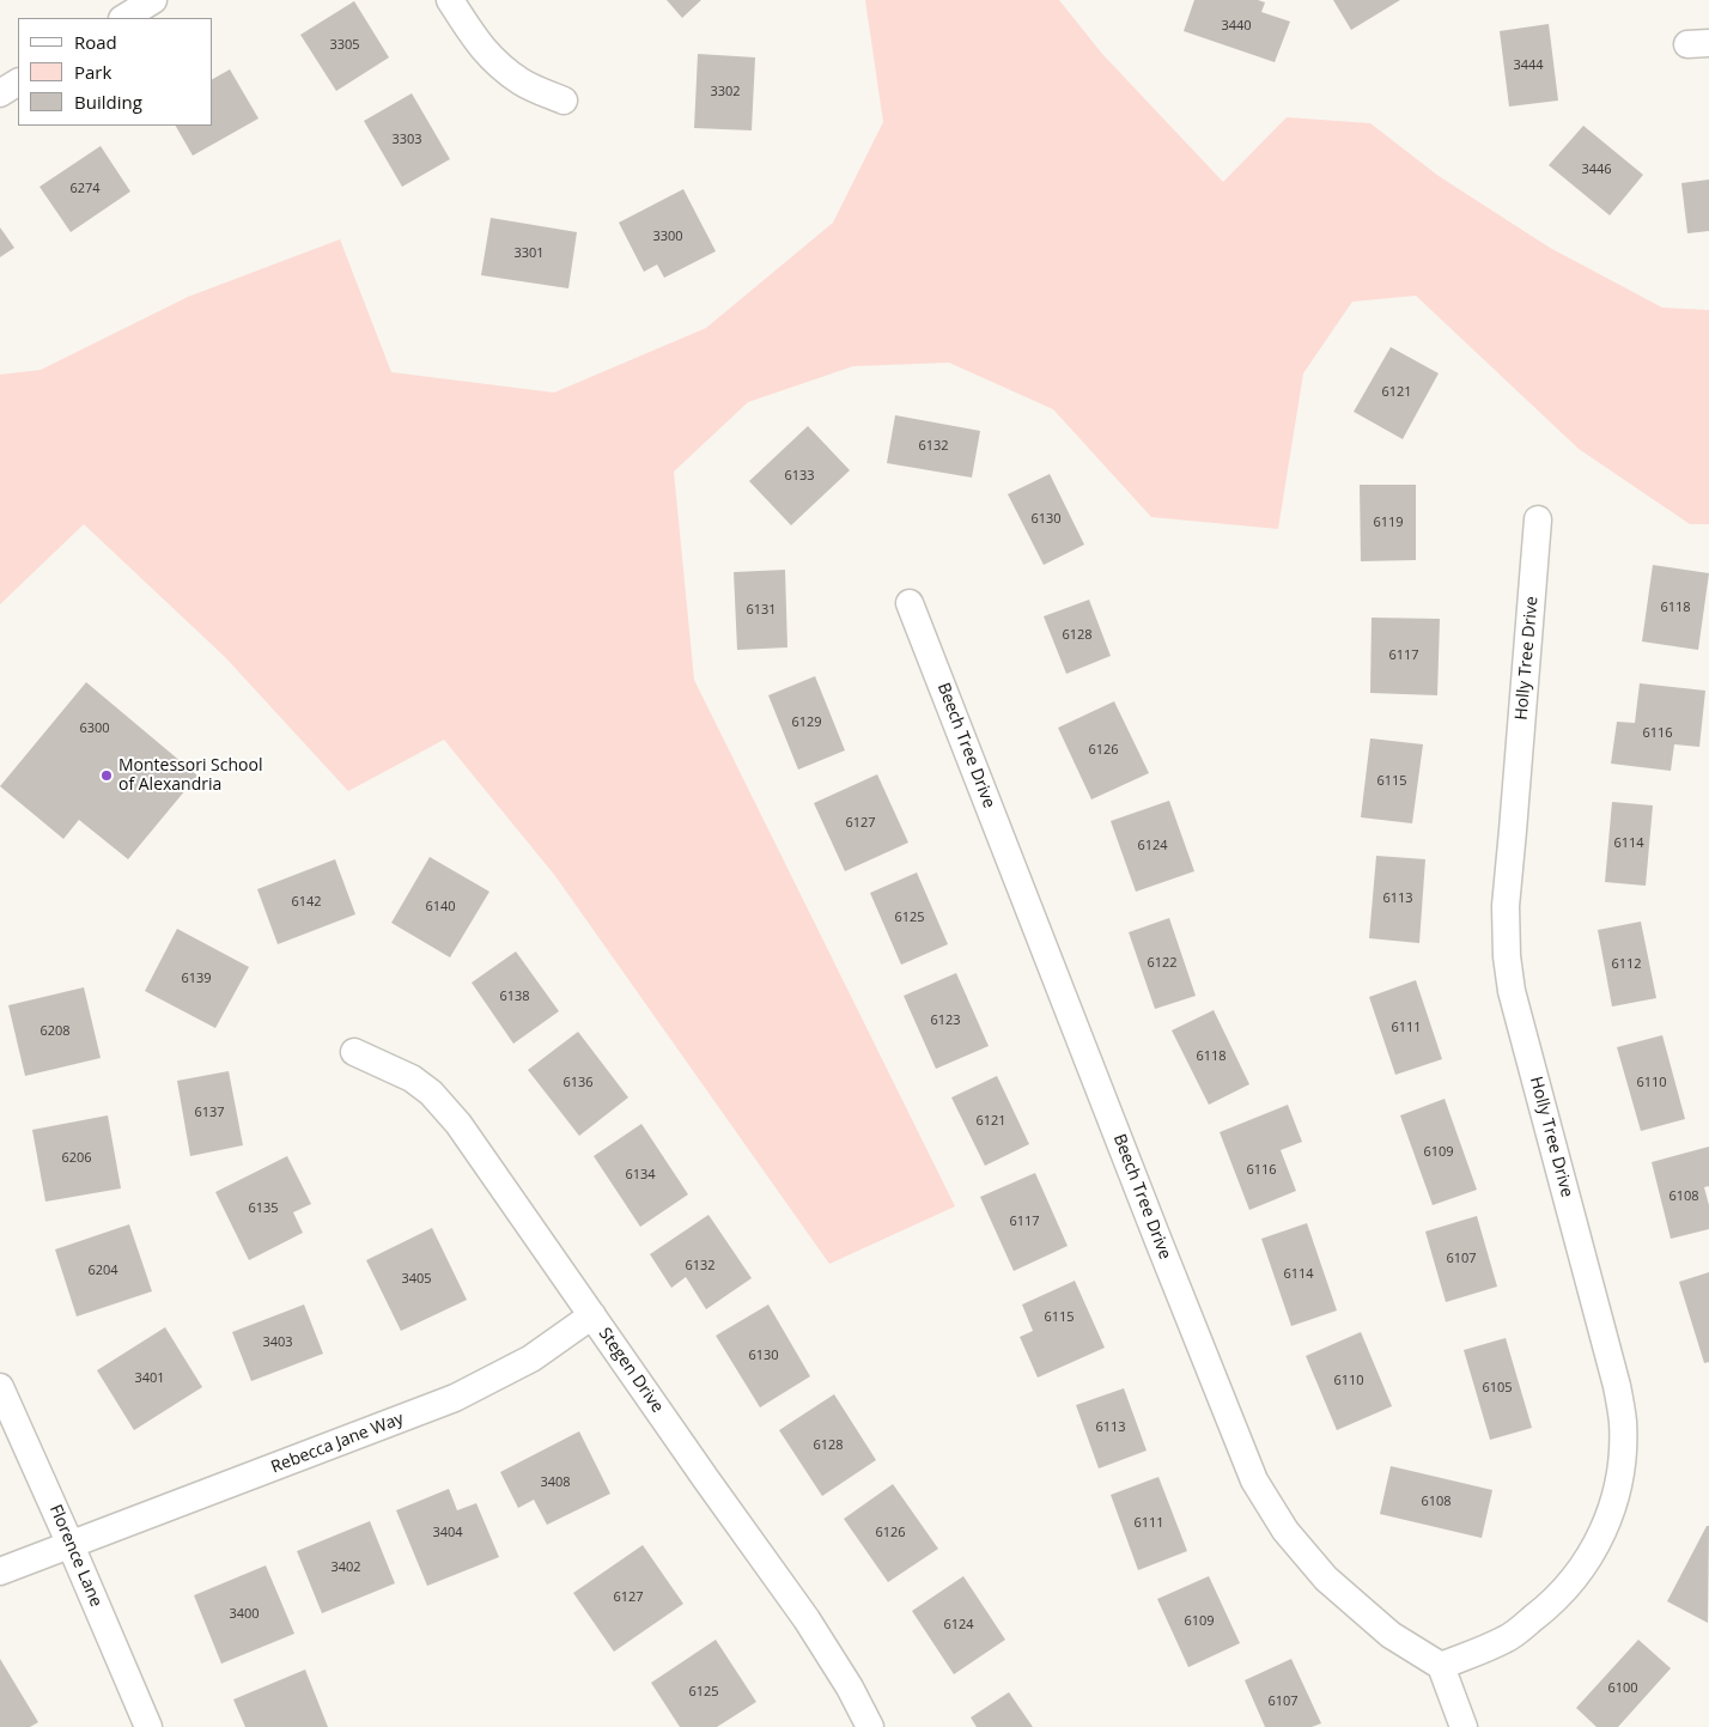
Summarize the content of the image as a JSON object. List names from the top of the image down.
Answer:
{
  "streets": {
    "street": [
      "Holly Tree Drive",
      "Beech Tree Drive",
      "Stegen Drive",
      "Rebecca Jane Way",
      "Florence Lane"
    ]
  },
  "crossings": [
    ["Holly Tree Drive", "Beech Tree Drive"],
    ["Stegen Drive", "Rebecca Jane Way"],
    ["Rebecca Jane Way", "Florence Lane"]
  ],
  "places": ["Montessori School of Alexandria"],
  "house_numbers": [
    "3440",
    "3305",
    "3444",
    "3302",
    "3303",
    "3446",
    "6274",
    "3300",
    "3301",
    "6121",
    "6132",
    "6133",
    "6130",
    "6119",
    "6118",
    "6131",
    "6128",
    "6117",
    "6129",
    "6300",
    "6116",
    "6126",
    "6115",
    "6127",
    "6114",
    "6124",
    "6113",
    "6142",
    "6140",
    "6125",
    "6122",
    "6112",
    "6139",
    "6138",
    "6123",
    "6111",
    "6208",
    "6118",
    "6136",
    "6110",
    "6137",
    "6121",
    "6109",
    "6206",
    "6116",
    "6134",
    "6108",
    "6135",
    "6117",
    "6107",
    "6132",
    "6204",
    "6114",
    "3405",
    "6115",
    "3403",
    "6130",
    "3401",
    "6110",
    "6105",
    "6113",
    "6128",
    "3408",
    "6108",
    "6111",
    "3404",
    "6126",
    "3402",
    "6127",
    "3400",
    "6109",
    "6124",
    "6100",
    "6125",
    "6107"
  ],
  "legend": ["Road", "Park", "Building"]
}
